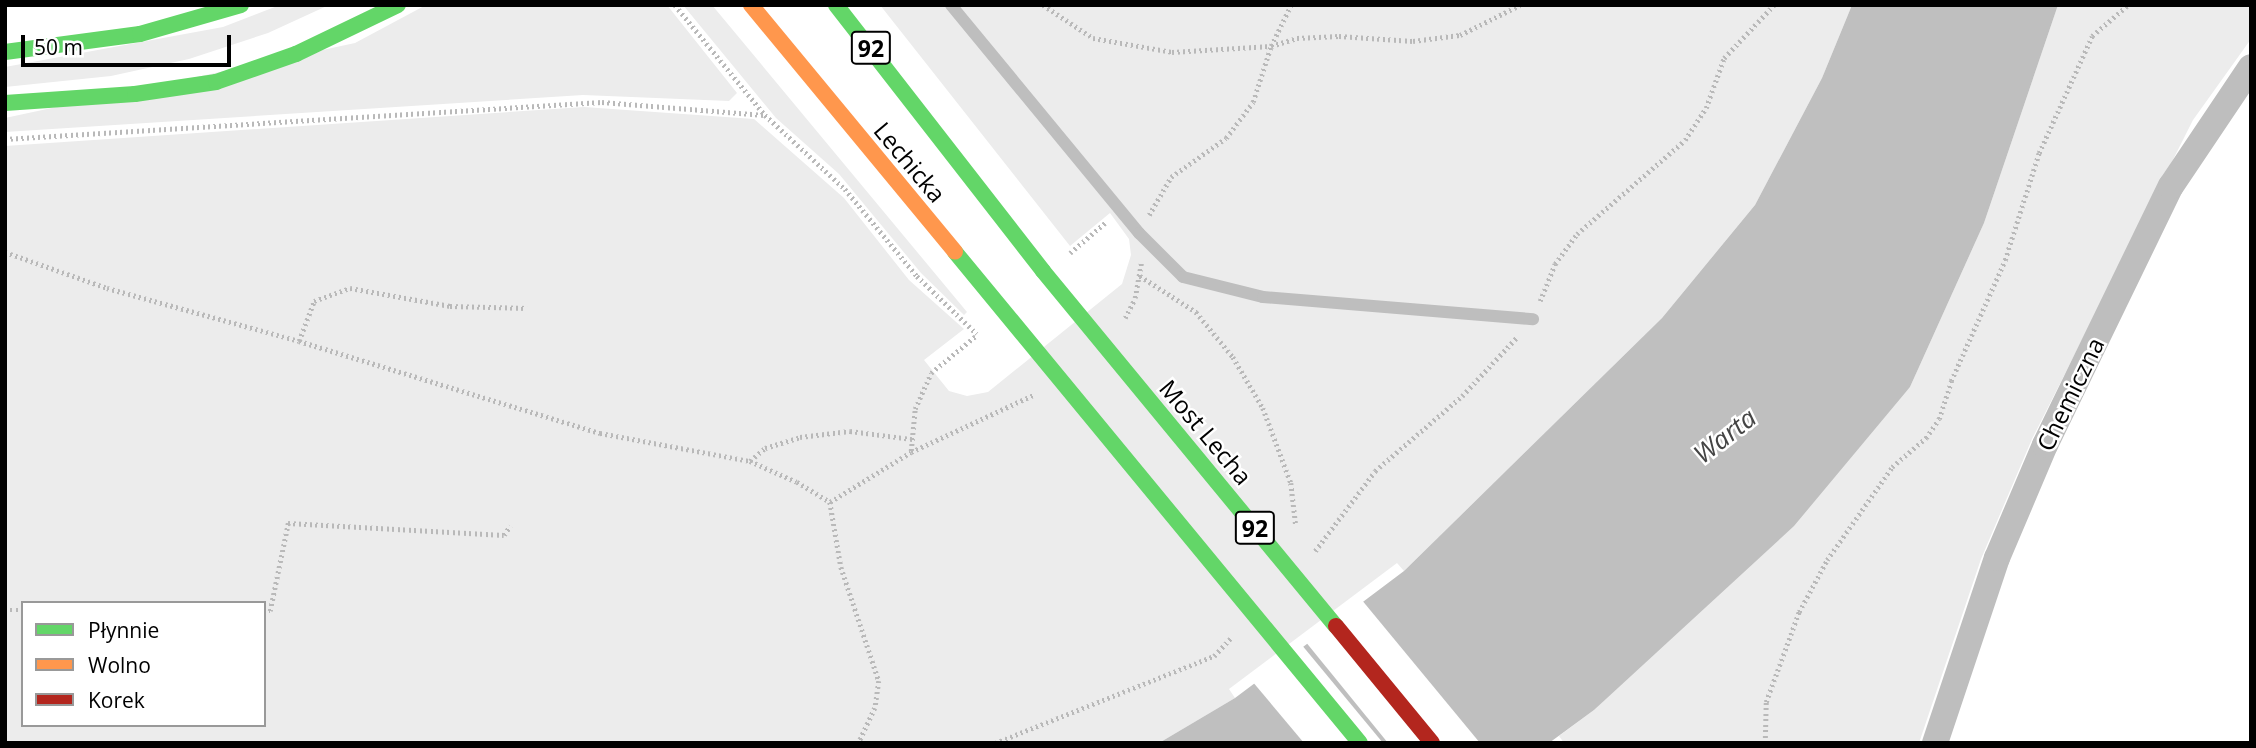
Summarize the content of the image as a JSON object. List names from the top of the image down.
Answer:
{
  "streets": {
    "main road": ["92", "Lechicka", "Most Lecha"],
    "street": ["Chemiczna"]
  },
  "crossings": [
    ["Lechicka", "Most Lecha"]
  ],
  "water": ["Warta"],
  "legend": ["Płynnie", "Wolno", "Korek"],
  "scale_bar": "50 m"
}
